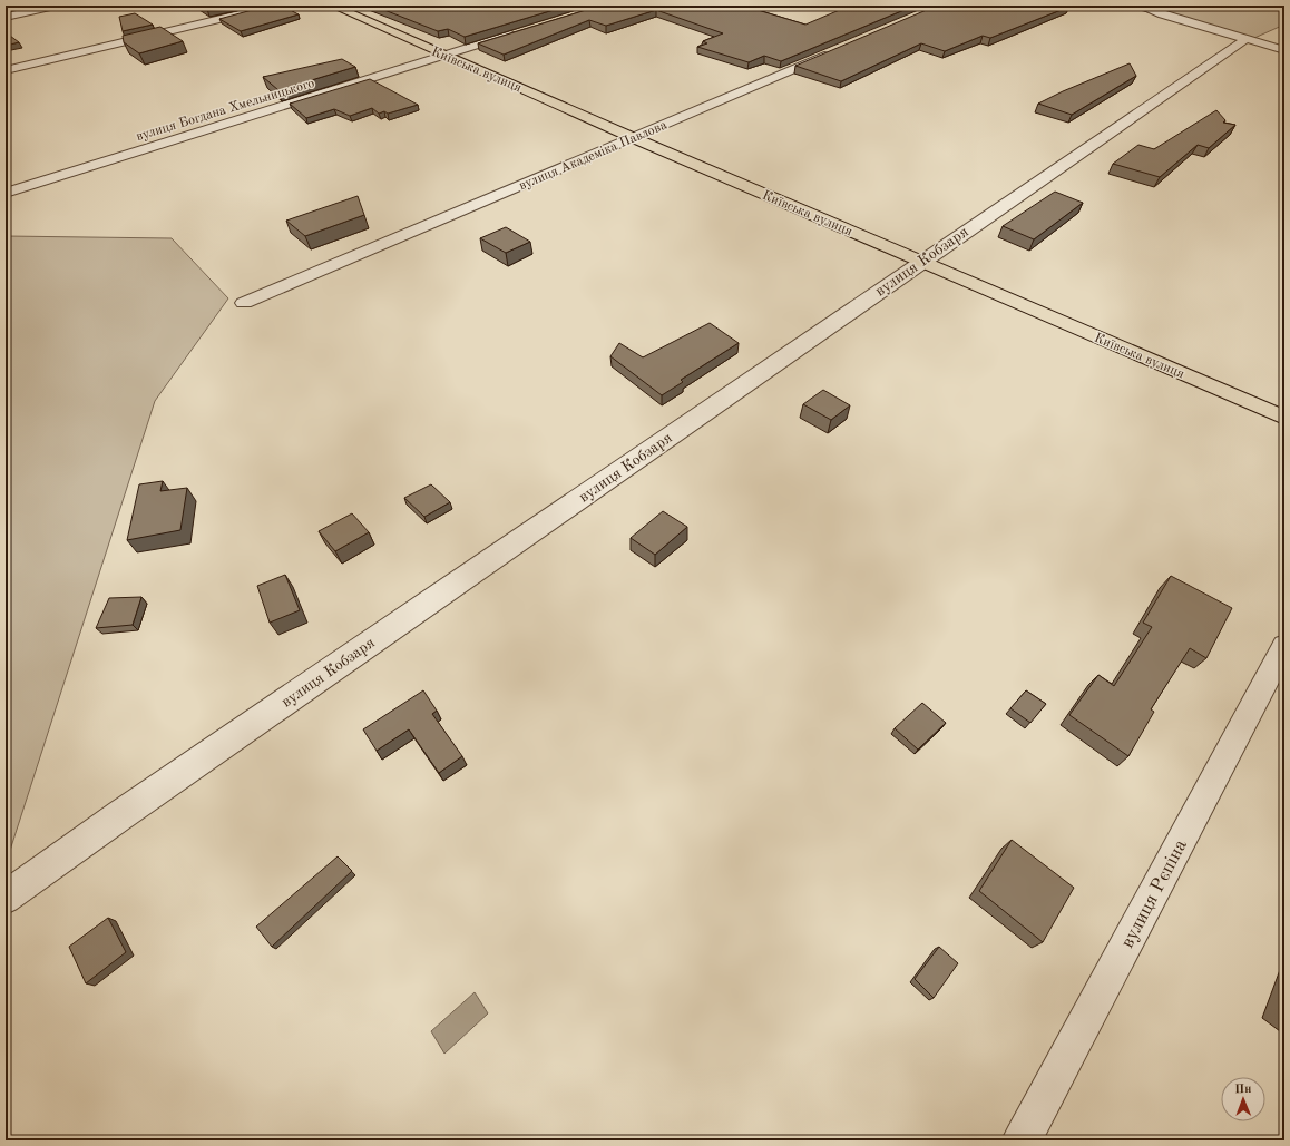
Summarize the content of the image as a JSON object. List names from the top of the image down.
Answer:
{
  "streets": {
    "highway": ["Київська вулиця"],
    "street": [
      "вулиця Богдана Хмельницького",
      "вулиця Академіка Павлова",
      "вулиця Кобзаря",
      "вулиця Рєпіна"
    ]
  },
  "crossings": [
    ["Київська вулиця", "вулиця Богдана Хмельницького"],
    ["Київська вулиця", "вулиця Академіка Павлова"],
    ["Київська вулиця", "вулиця Кобзаря"]
  ],
  "north": "top"
}
